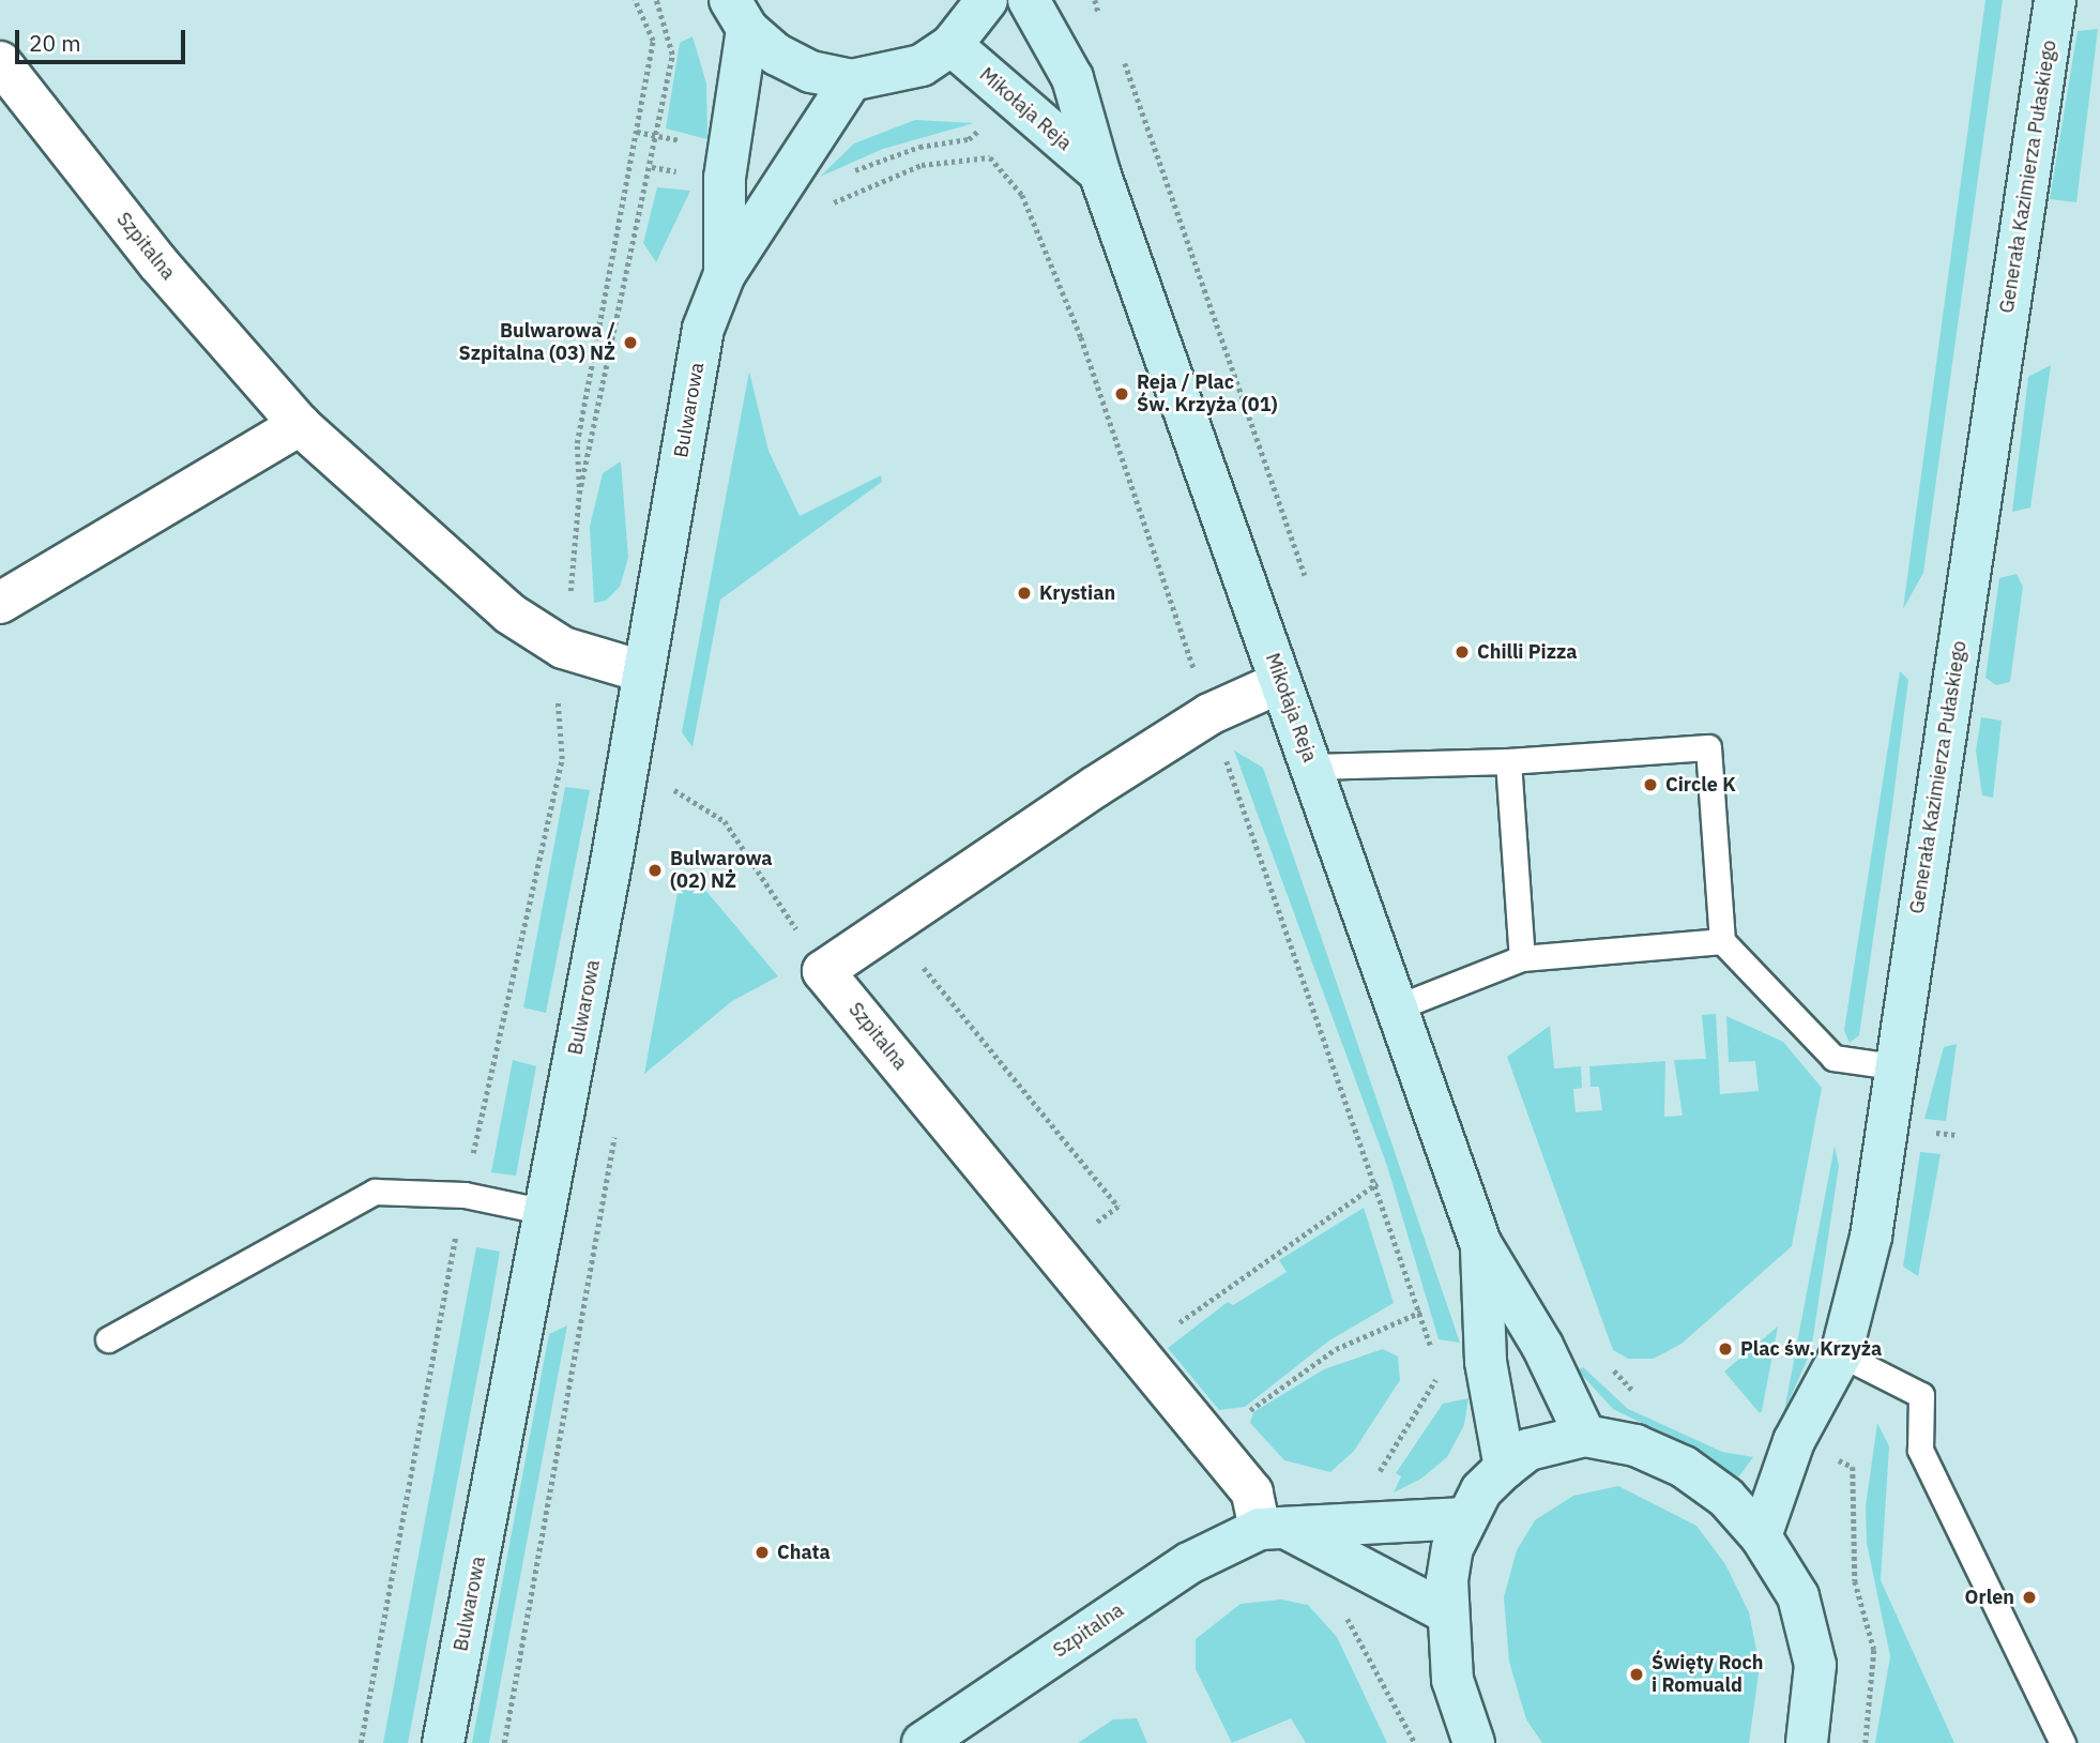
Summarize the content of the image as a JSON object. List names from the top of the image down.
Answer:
{
  "streets": {
    "street": [
      "Mikołaja Reja",
      "Generała Kazimierza Pułaskiego",
      "Szpitalna",
      "Bulwarowa"
    ]
  },
  "crossings": [
    ["Szpitalna", "Bulwarowa"]
  ],
  "places": [
    "Bulwarowa / Szpitalna (03) NŻ",
    "Reja / Plac Św. Krzyża (01)",
    "Krystian",
    "Chilli Pizza",
    "Circle K",
    "Bulwarowa (02) NŻ",
    "Plac św. Krzyża",
    "Chata",
    "Orlen",
    "Święty Roch i Romuald"
  ],
  "scale_bar": "20 m"
}
